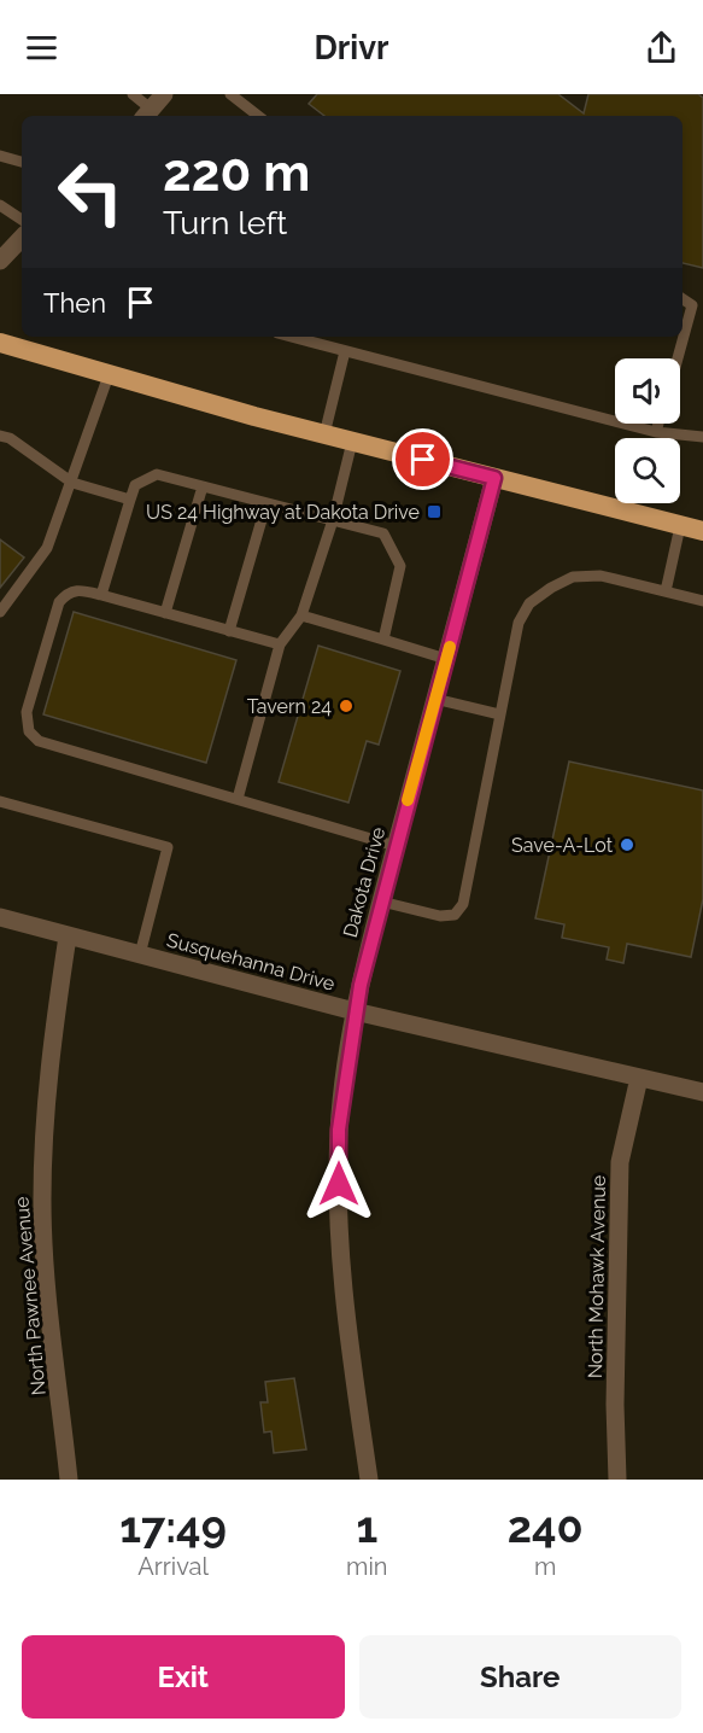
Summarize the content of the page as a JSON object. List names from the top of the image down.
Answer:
{
  "streets": {
    "street": [
      "Dakota Drive",
      "Susquehanna Drive",
      "North Mohawk Avenue",
      "North Pawnee Avenue"
    ]
  },
  "crossings": [
    ["Dakota Drive", "Susquehanna Drive"],
    ["Susquehanna Drive", "North Mohawk Avenue"],
    ["Susquehanna Drive", "North Pawnee Avenue"]
  ],
  "places": {
    "transit": ["US 24 Highway at Dakota Drive"],
    "other": ["Tavern 24", "Save-A-Lot"]
  },
  "page": {
    "header": "Drivr",
    "turn": ["220 m", "Turn left"],
    "then": "Then",
    "eta": [
      "17:49",
      "Arrival",
      "1",
      "min",
      "240",
      "m"
    ],
    "buttons": ["Exit", "Share"]
  }
}
